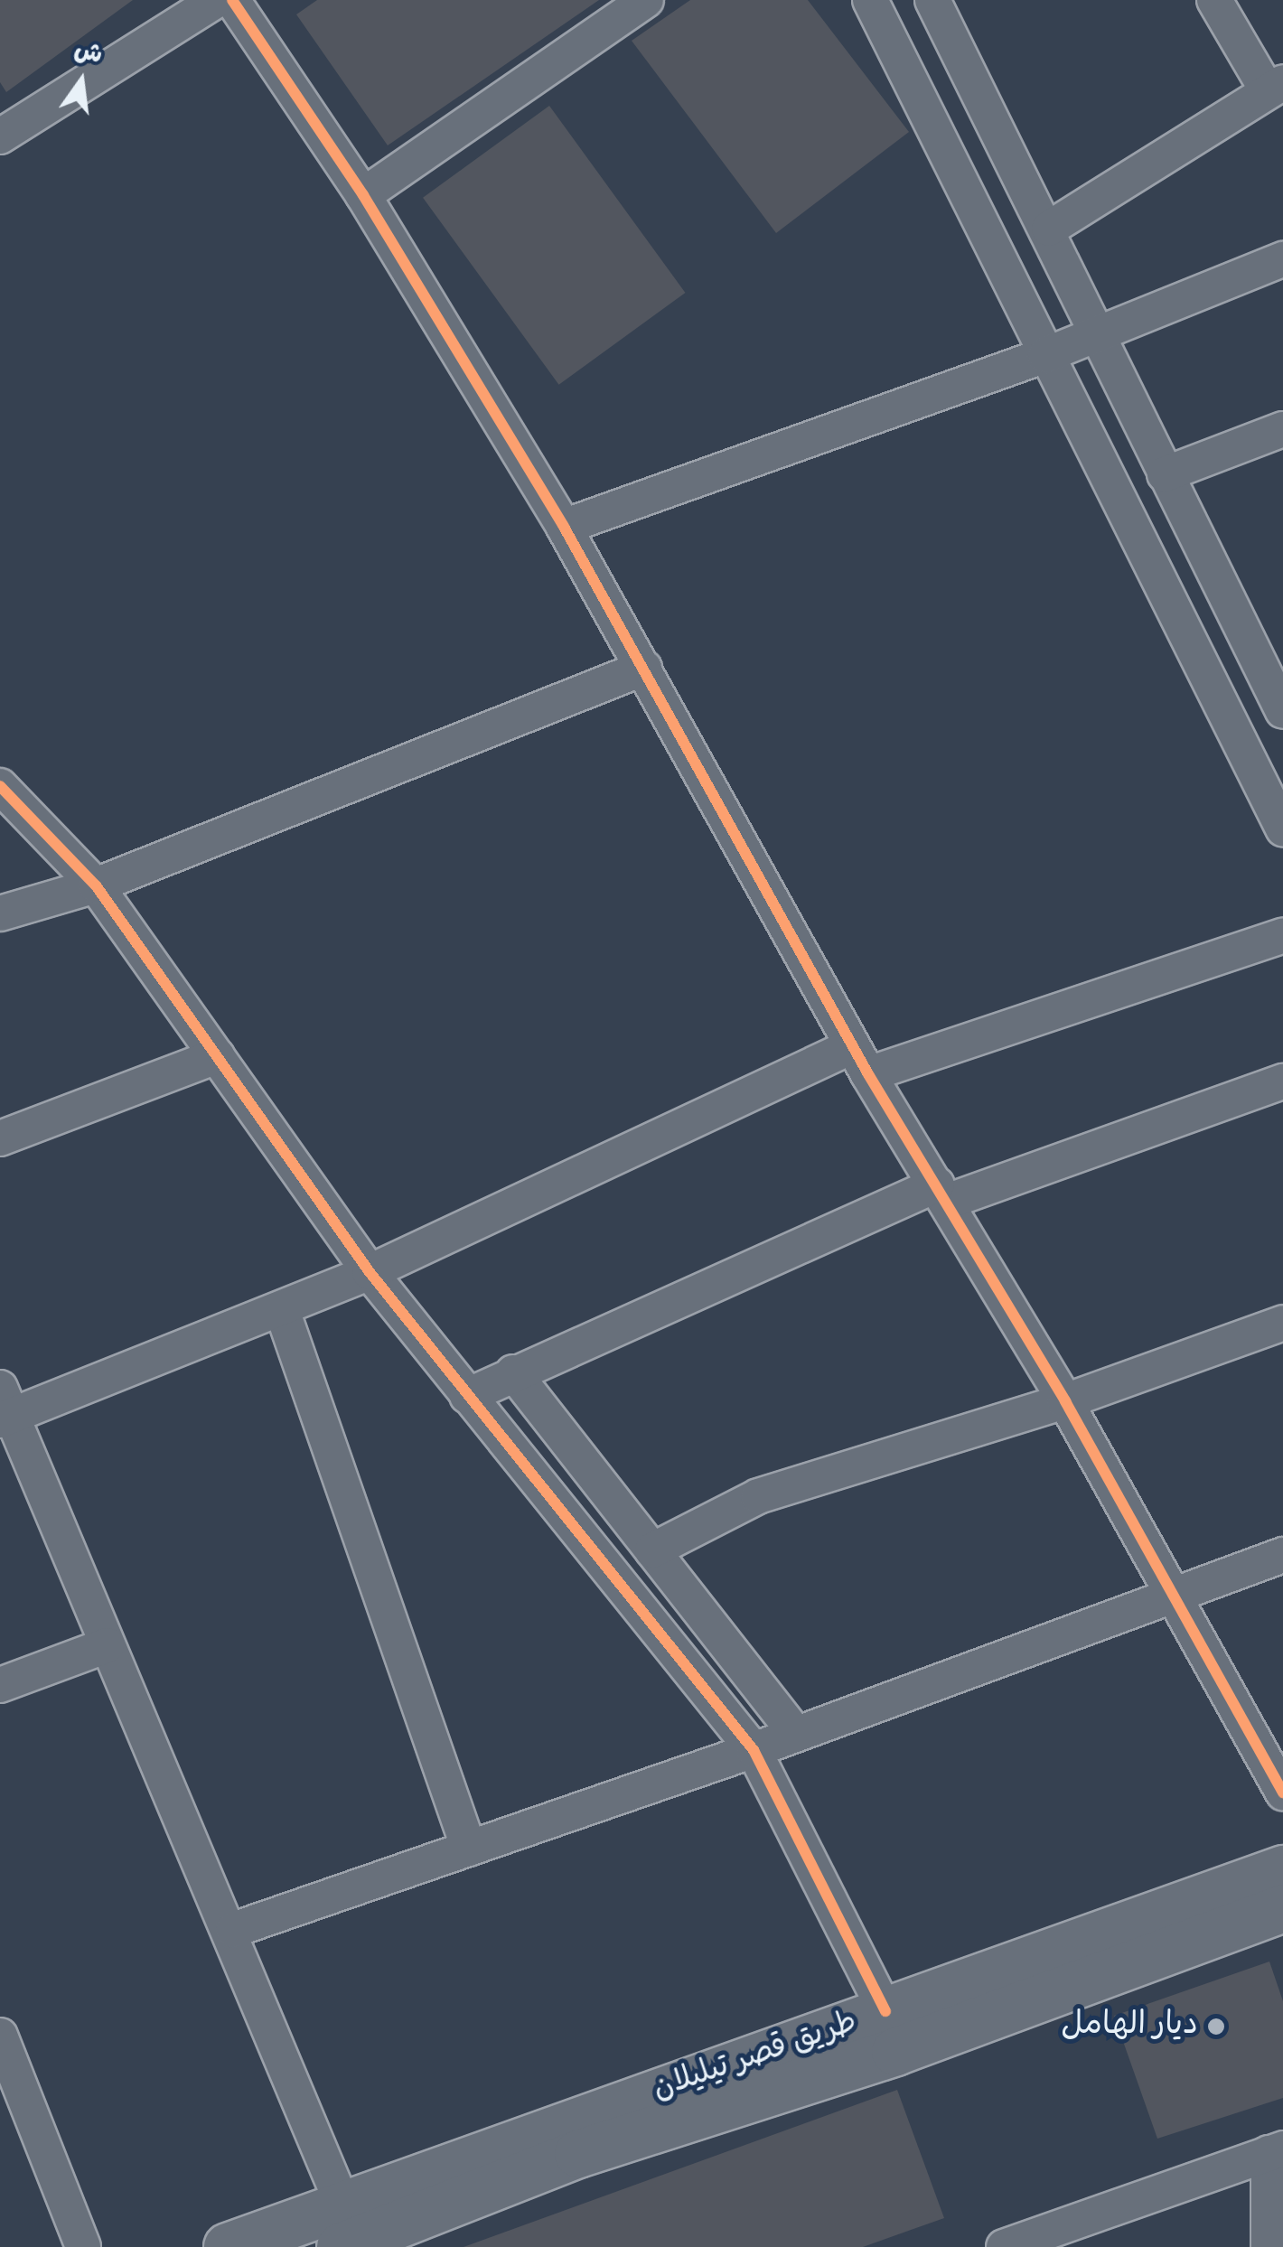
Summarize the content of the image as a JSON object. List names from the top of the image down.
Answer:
{
  "streets": {
    "main road": ["طريق قصر تيليلان"]
  },
  "places": ["ديار الهامل"],
  "north": "top"
}
